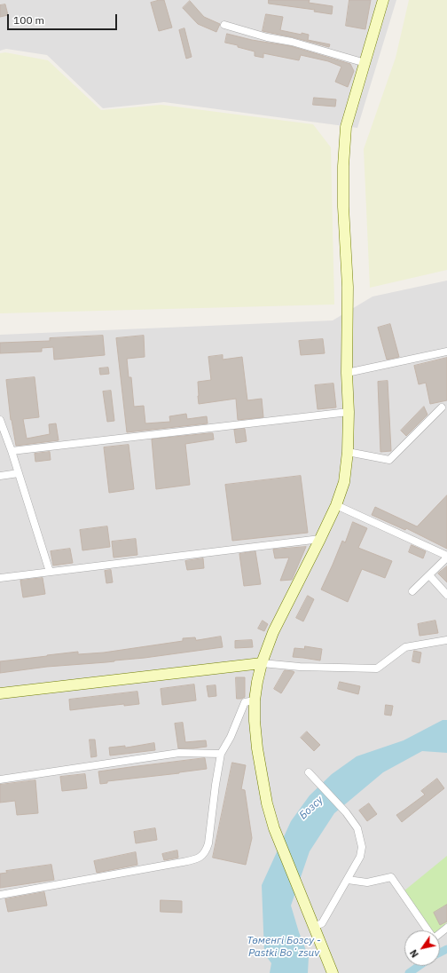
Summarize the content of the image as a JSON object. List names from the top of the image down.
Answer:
{
  "water": ["Бозсу", "Төменгі Бозсу - Pastki Boʻzsuv"],
  "scale_bar": "100 m",
  "north": "bottom left"
}
